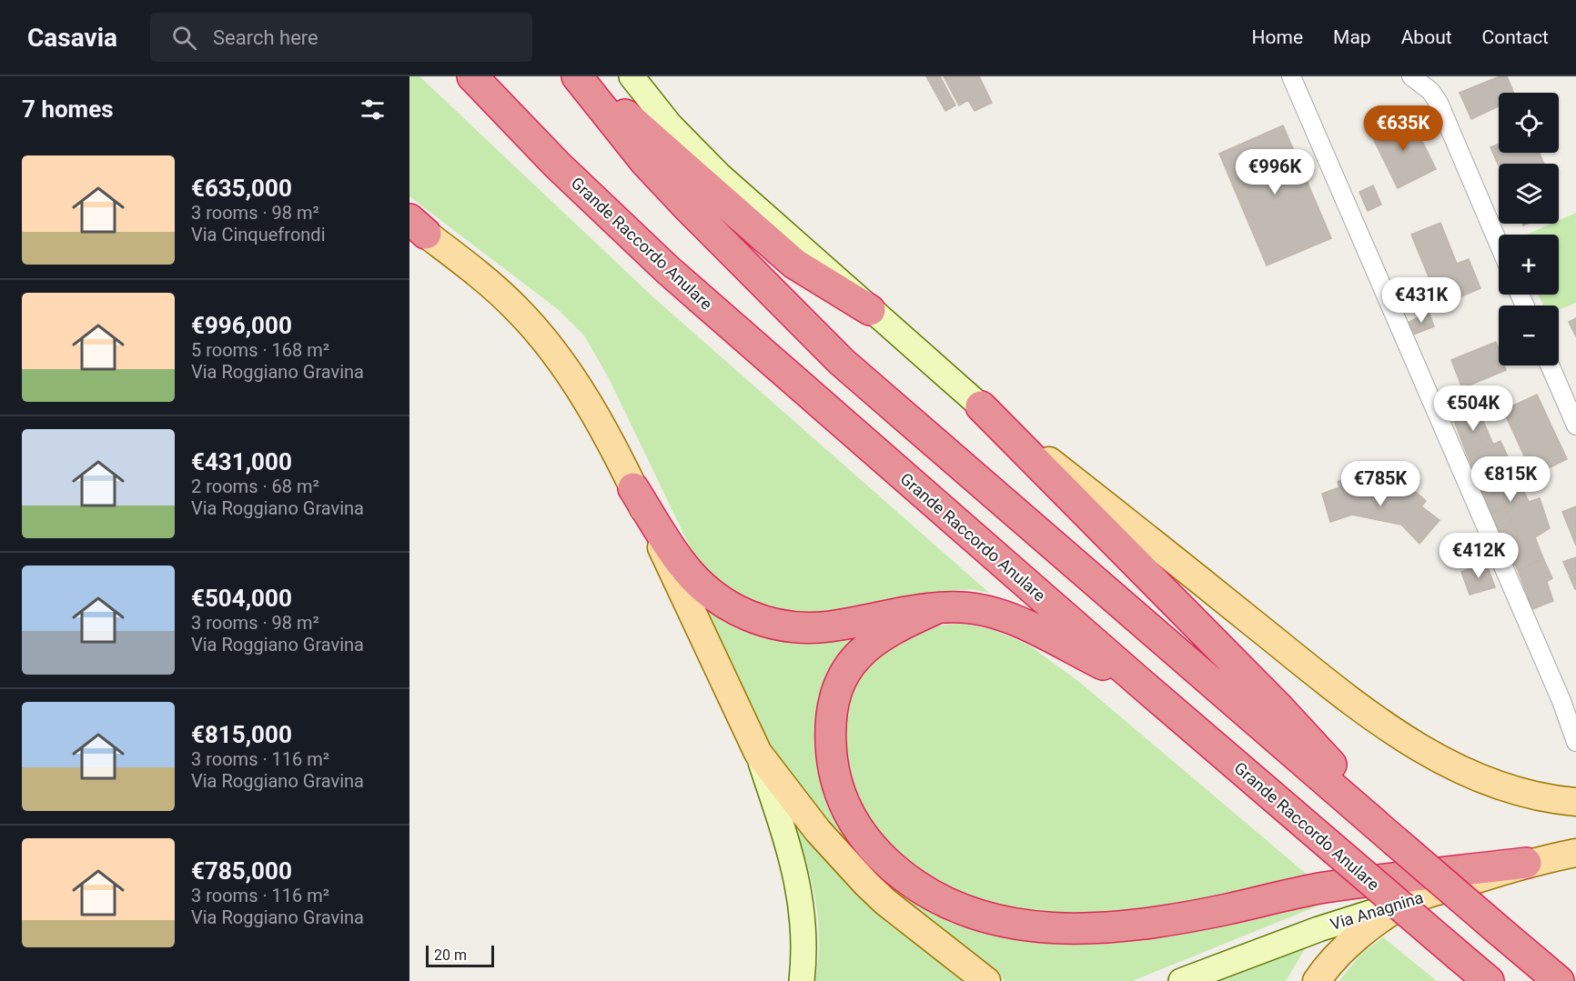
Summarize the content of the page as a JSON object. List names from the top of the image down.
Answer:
{
  "streets": {
    "highway": ["Grande Raccordo Anulare"],
    "main road": ["Via Anagnina"]
  },
  "scale_bar": "20 m",
  "page": {
    "header": "Casavia",
    "search": "Search here",
    "nav": [
      "Home",
      "Map",
      "About",
      "Contact"
    ],
    "heading": "7 homes",
    "map_buttons": ["+", "−"],
    "price": [
      "€635K",
      "€996K",
      "€431K",
      "€504K",
      "€815K",
      "€785K",
      "€412K"
    ],
    "list": [
      {
        "name": "€635,000",
        "note": "3 rooms · 98 m² · Via Cinquefrondi"
      },
      {
        "name": "€996,000",
        "note": "5 rooms · 168 m² · Via Roggiano Gravina"
      },
      {
        "name": "€431,000",
        "note": "2 rooms · 68 m² · Via Roggiano Gravina"
      },
      {
        "name": "€504,000",
        "note": "3 rooms · 98 m² · Via Roggiano Gravina"
      },
      {
        "name": "€815,000",
        "note": "3 rooms · 116 m² · Via Roggiano Gravina"
      },
      {
        "name": "€785,000",
        "note": "3 rooms · 116 m² · Via Roggiano Gravina"
      }
    ],
    "scale": "20 m"
  }
}
